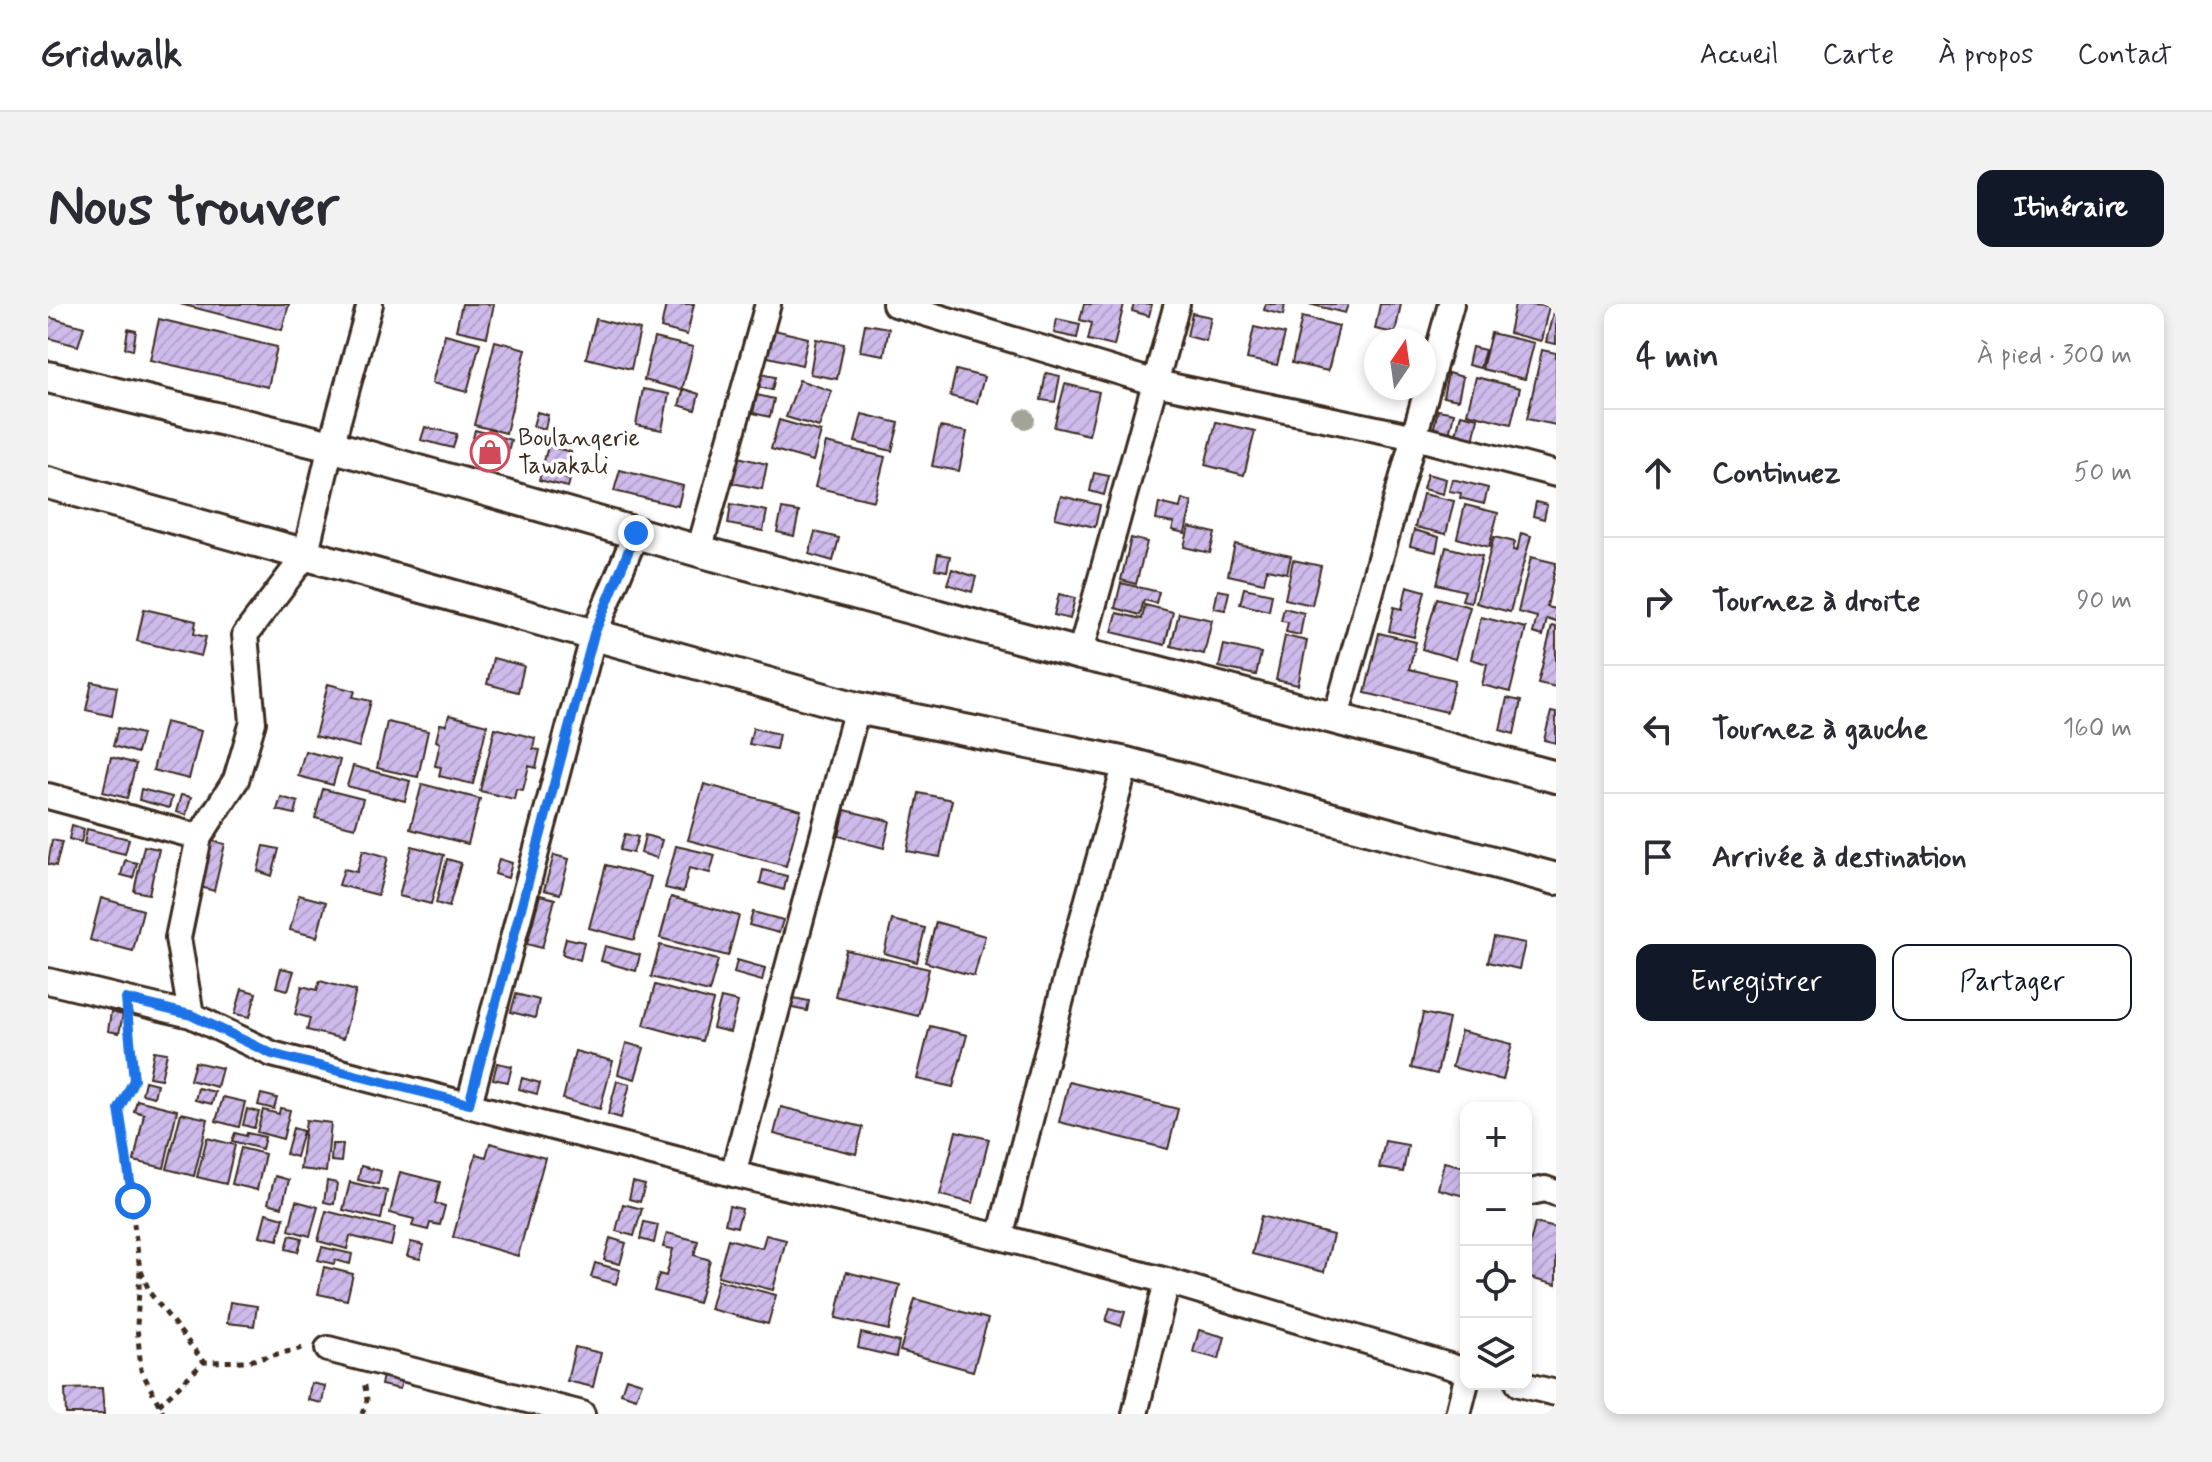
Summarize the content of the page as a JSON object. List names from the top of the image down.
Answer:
{
  "places": {
    "shop": ["Boulangerie Tawakali"]
  },
  "north": "top",
  "page": {
    "header": "Gridwalk",
    "nav": [
      "Accueil",
      "Carte",
      "À propos",
      "Contact"
    ],
    "buttons": [
      "Itinéraire",
      ["Enregistrer", "Partager"]
    ],
    "title": "Nous trouver",
    "heading": ["4 min", "À pied · 300 m"],
    "list": [
      ["Continuez", "50 m"],
      ["Tournez à droite", "90 m"],
      ["Tournez à gauche", "160 m"],
      "Arrivée à destination"
    ],
    "map_buttons": ["+", "−"]
  }
}
